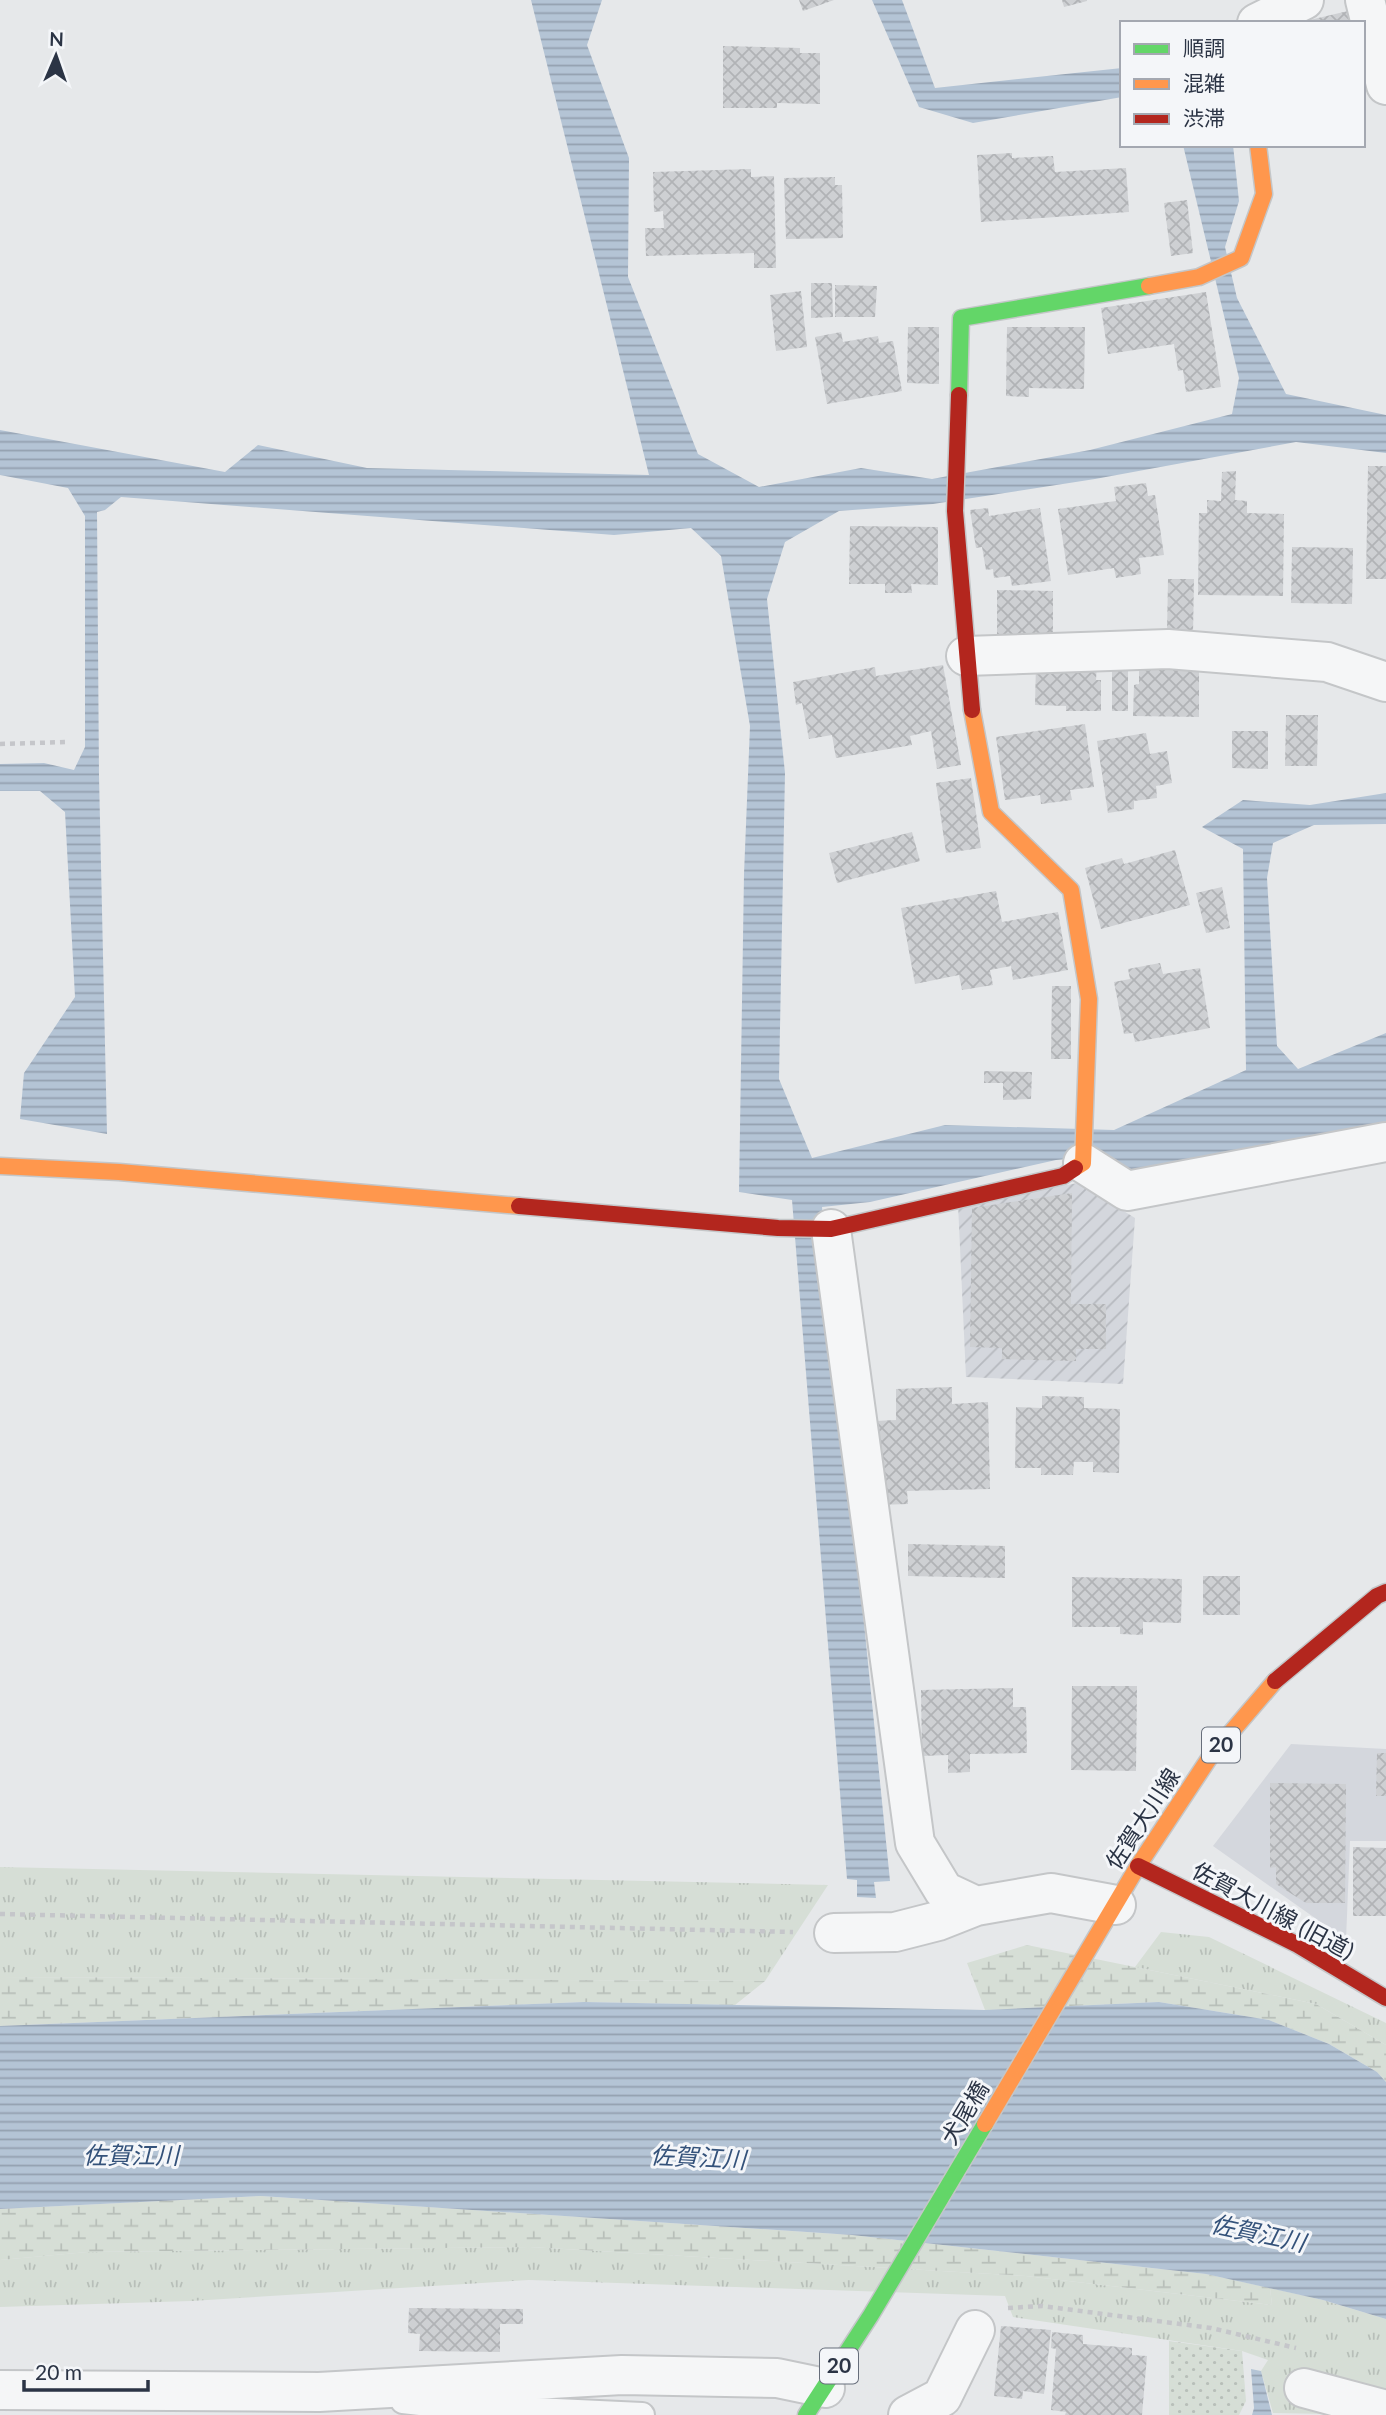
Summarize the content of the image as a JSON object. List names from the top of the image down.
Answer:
{
  "streets": {
    "street": [
      "20",
      "佐賀大川線",
      "佐賀大川線 (旧道)",
      "犬尾橋"
    ]
  },
  "crossings": [
    ["佐賀大川線", "佐賀大川線 (旧道)"],
    ["佐賀大川線", "犬尾橋"]
  ],
  "water": ["佐賀江川"],
  "legend": ["順調", "混雑", "渋滞"],
  "scale_bar": "20 m",
  "north": "top"
}
